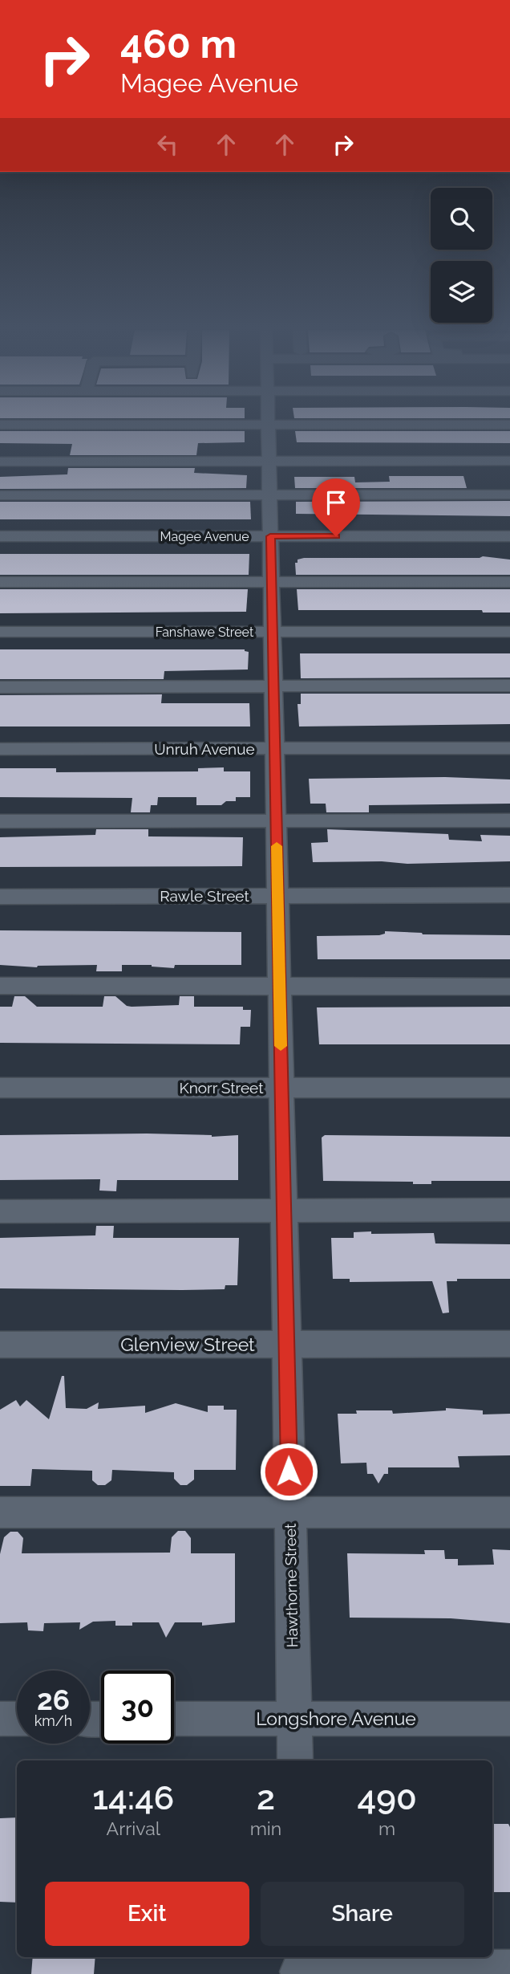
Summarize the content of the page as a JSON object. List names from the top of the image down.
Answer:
{
  "streets": {
    "street": [
      "Magee Avenue",
      "Fanshawe Street",
      "Unruh Avenue",
      "Rawle Street",
      "Knorr Street",
      "Glenview Street",
      "Hawthorne Street",
      "Longshore Avenue"
    ]
  },
  "crossings": [
    ["Magee Avenue", "Hawthorne Street"],
    ["Fanshawe Street", "Hawthorne Street"],
    ["Unruh Avenue", "Hawthorne Street"],
    ["Rawle Street", "Hawthorne Street"],
    ["Knorr Street", "Hawthorne Street"],
    ["Glenview Street", "Hawthorne Street"],
    ["Hawthorne Street", "Longshore Avenue"]
  ],
  "page": {
    "turn": ["460 m", "Magee Avenue"],
    "speed": "26 km/h",
    "limit": "30",
    "eta": [
      "14:46",
      "Arrival",
      "2",
      "min",
      "490",
      "m"
    ],
    "buttons": ["Exit", "Share"]
  }
}
